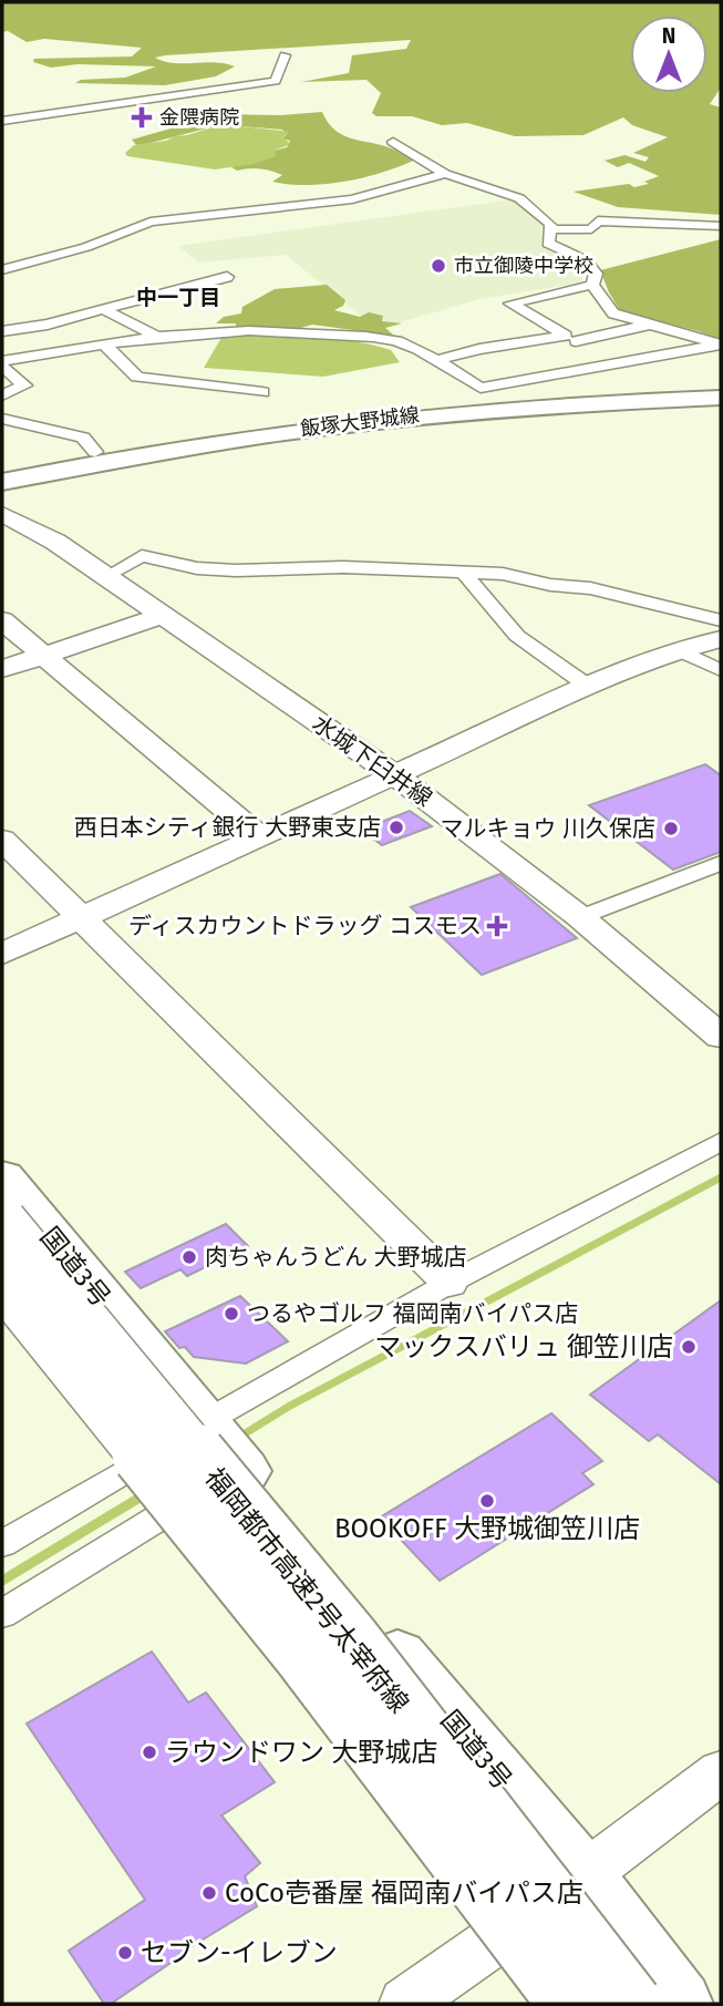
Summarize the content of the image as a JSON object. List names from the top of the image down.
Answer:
{
  "streets": {
    "highway": ["国道3号", "福岡都市高速2号太宰府線"],
    "main road": ["飯塚大野城線"],
    "street": ["水城下臼井線"]
  },
  "districts": ["中一丁目"],
  "places": {
    "health": ["金隈病院", "ディスカウントドラッグ コスモス"],
    "other": [
      "市立御陵中学校",
      "西日本シティ銀行 大野東支店",
      "マルキョウ 川久保店",
      "肉ちゃんうどん 大野城店",
      "つるやゴルフ 福岡南バイパス店",
      "マックスバリュ 御笠川店",
      "BOOKOFF 大野城御笠川店",
      "ラウンドワン 大野城店",
      "CoCo壱番屋 福岡南バイパス店",
      "セブン-イレブン"
    ]
  },
  "north": "top"
}
